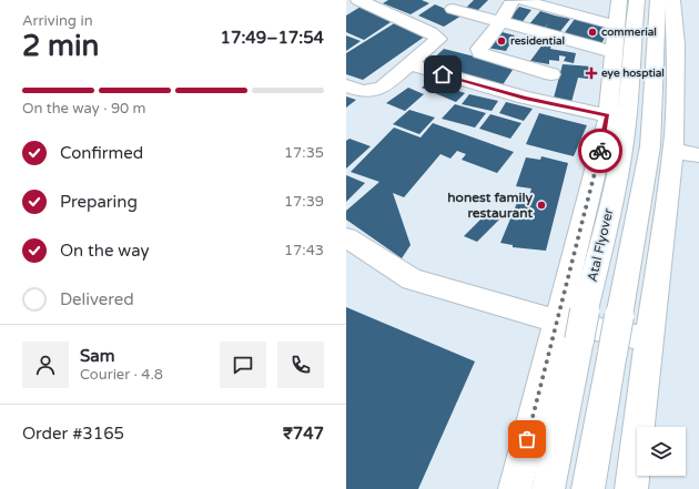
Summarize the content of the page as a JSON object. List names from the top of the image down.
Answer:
{
  "streets": {
    "street": ["Atal Flyover"]
  },
  "places": {
    "other": ["commerial", "residential", "honest family restaurant"],
    "health": ["eye hosptial"]
  },
  "page": {
    "heading": ["2 min", "Arriving in", "17:49–17:54"],
    "panel": [
      "Sam",
      "Courier · 4.8",
      "Order #3165",
      "₹747"
    ],
    "bar": "On the way · 90 m",
    "list": [
      ["Confirmed", "17:35"],
      ["Preparing", "17:39"],
      ["On the way", "17:43"],
      "Delivered"
    ]
  }
}
